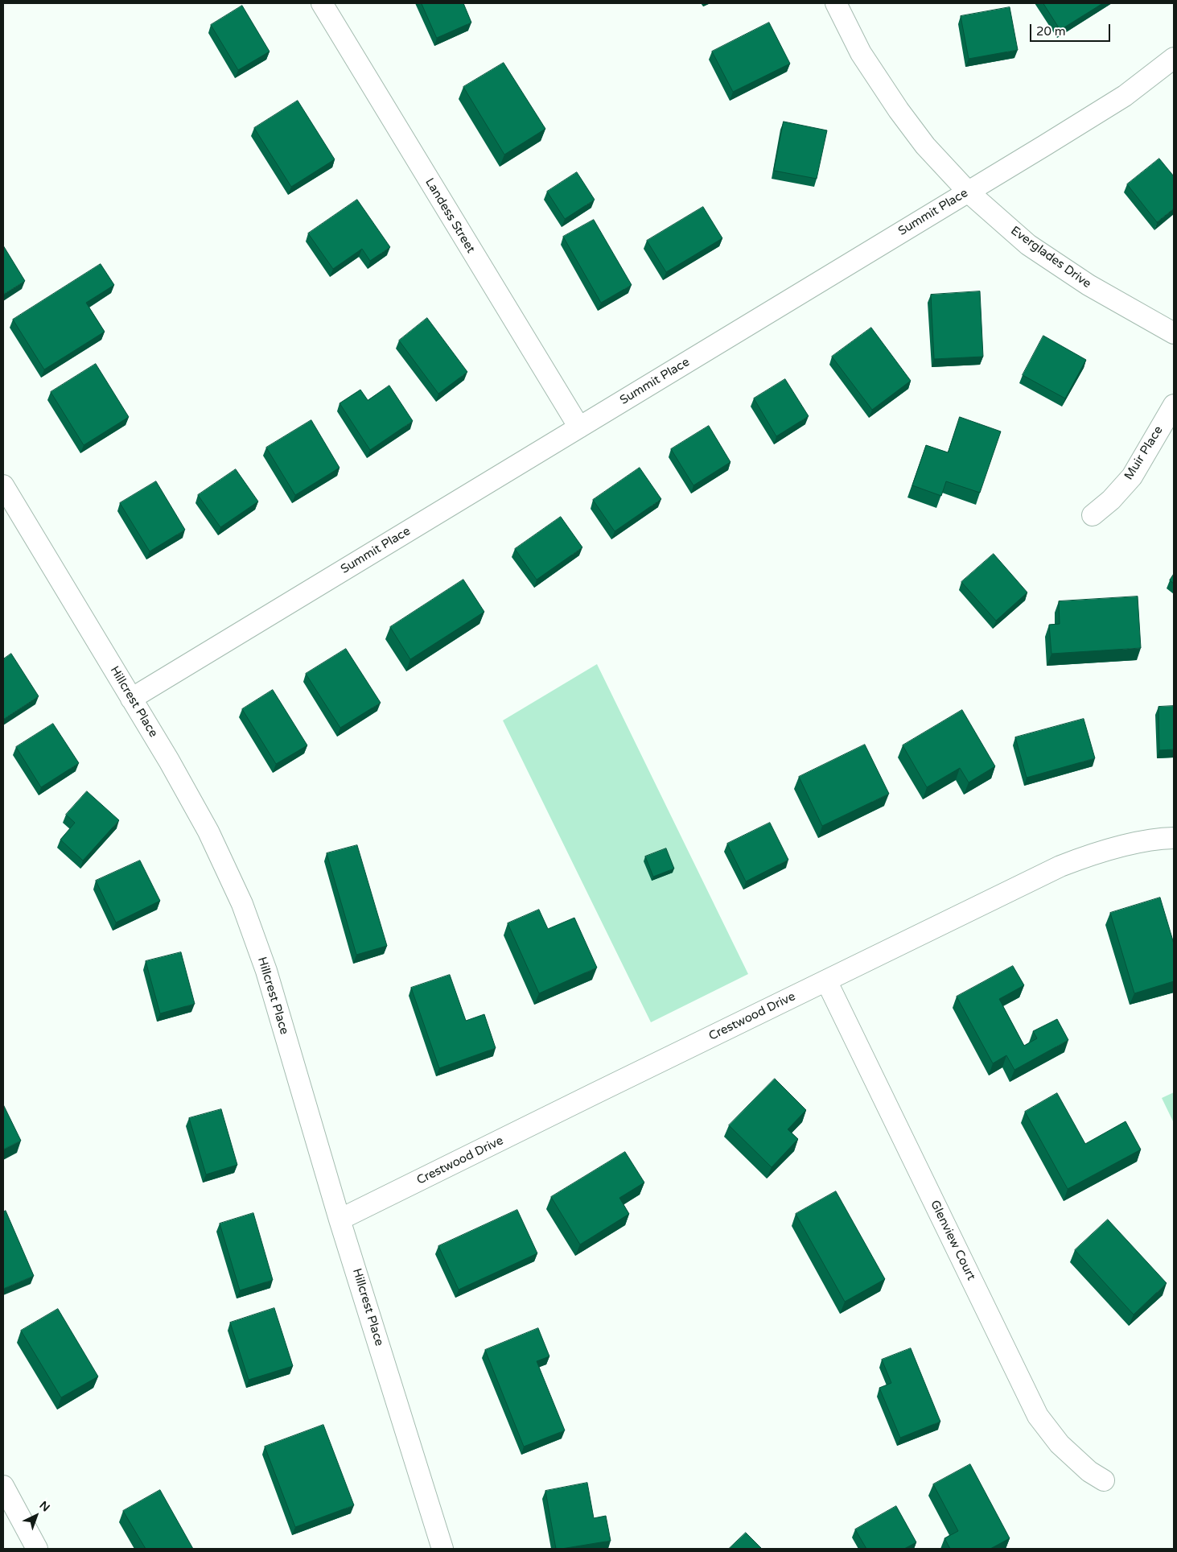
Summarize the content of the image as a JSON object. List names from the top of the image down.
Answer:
{
  "streets": {
    "street": [
      "Summit Place",
      "Landess Street",
      "Everglades Drive",
      "Muir Place",
      "Hillcrest Place",
      "Crestwood Drive",
      "Glenview Court"
    ]
  },
  "crossings": [
    ["Summit Place", "Landess Street"],
    ["Summit Place", "Everglades Drive"],
    ["Summit Place", "Hillcrest Place"],
    ["Hillcrest Place", "Crestwood Drive"],
    ["Crestwood Drive", "Glenview Court"]
  ],
  "scale_bar": "20 m",
  "north": "top right"
}
